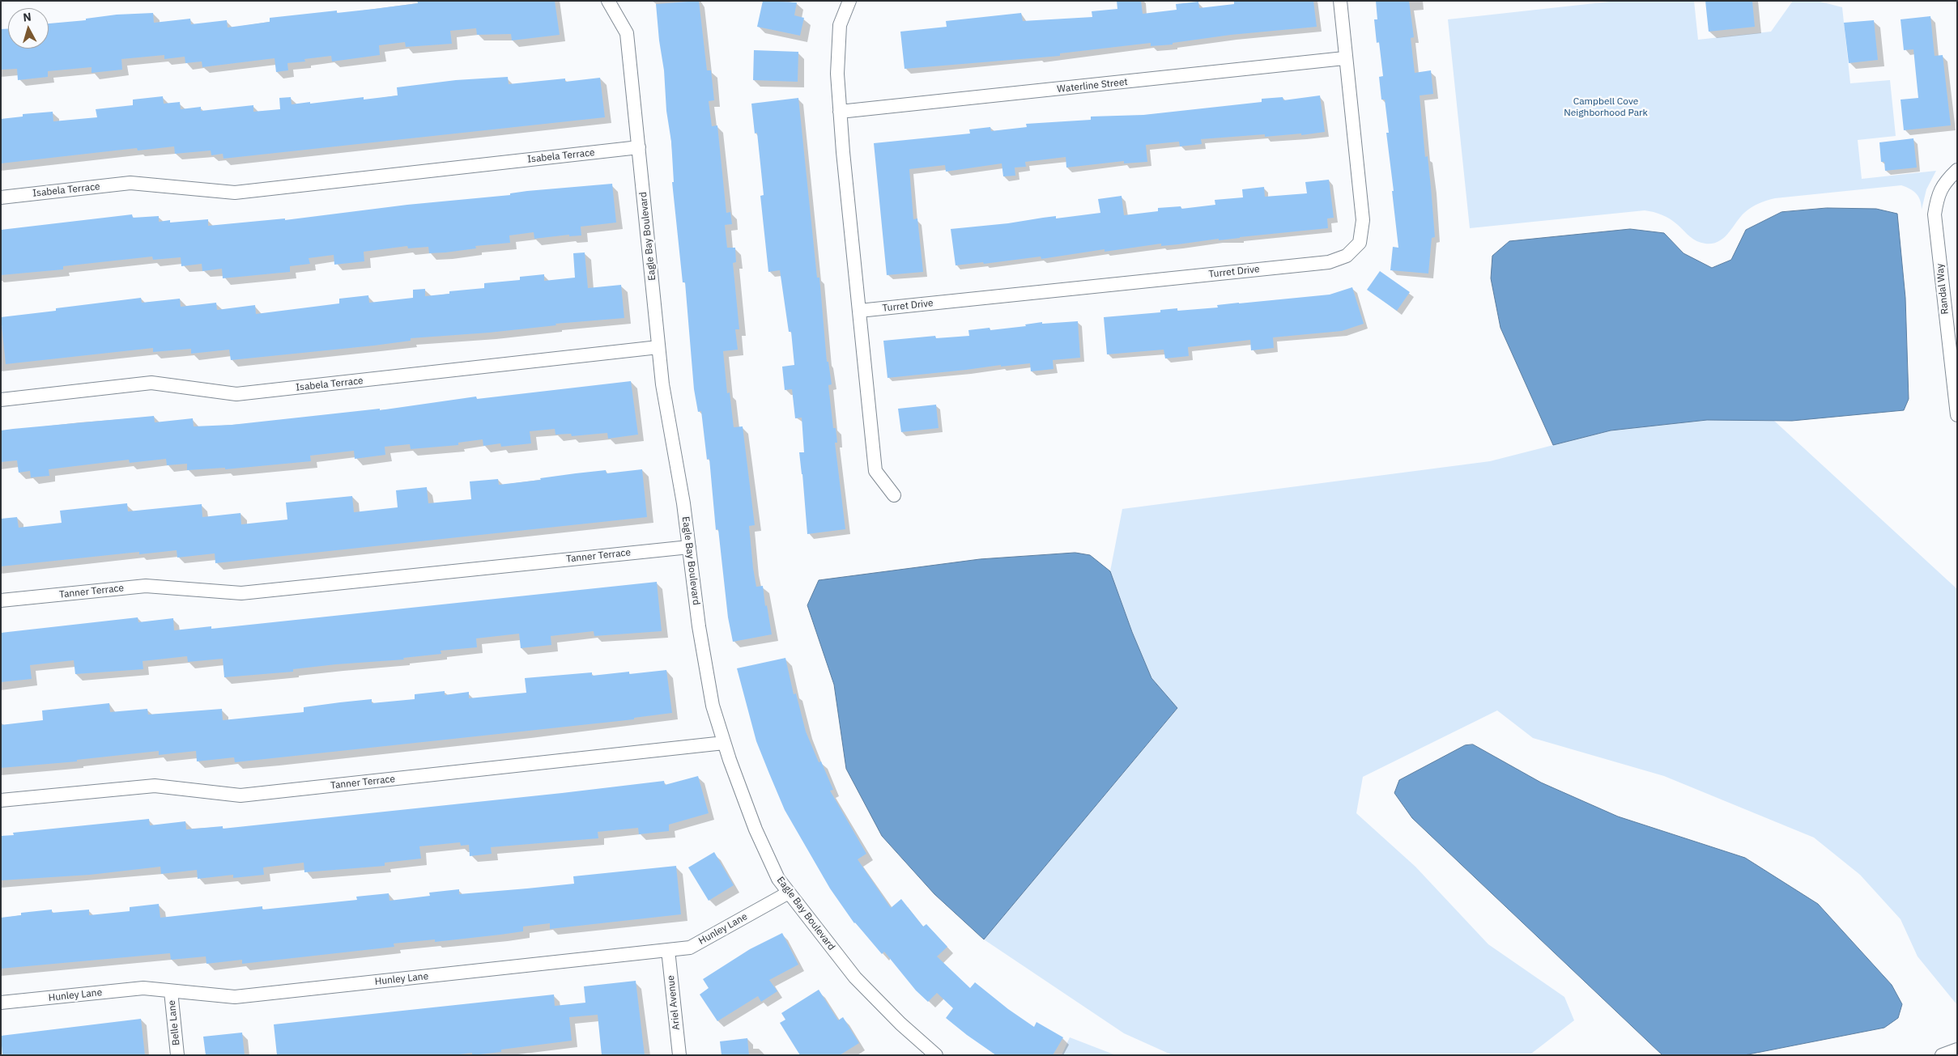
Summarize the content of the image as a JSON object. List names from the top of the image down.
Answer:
{
  "streets": {
    "street": [
      "Waterline Street",
      "Isabela Terrace",
      "Eagle Bay Boulevard",
      "Turret Drive",
      "Randal Way",
      "Tanner Terrace",
      "Hunley Lane",
      "Ariel Avenue",
      "Belle Lane"
    ]
  },
  "crossings": [
    ["Waterline Street", "Turret Drive"],
    ["Isabela Terrace", "Eagle Bay Boulevard"],
    ["Eagle Bay Boulevard", "Tanner Terrace"],
    ["Eagle Bay Boulevard", "Hunley Lane"],
    ["Hunley Lane", "Ariel Avenue"],
    ["Hunley Lane", "Belle Lane"]
  ],
  "parks": ["Campbell Cove Neighborhood Park"],
  "north": "top"
}
